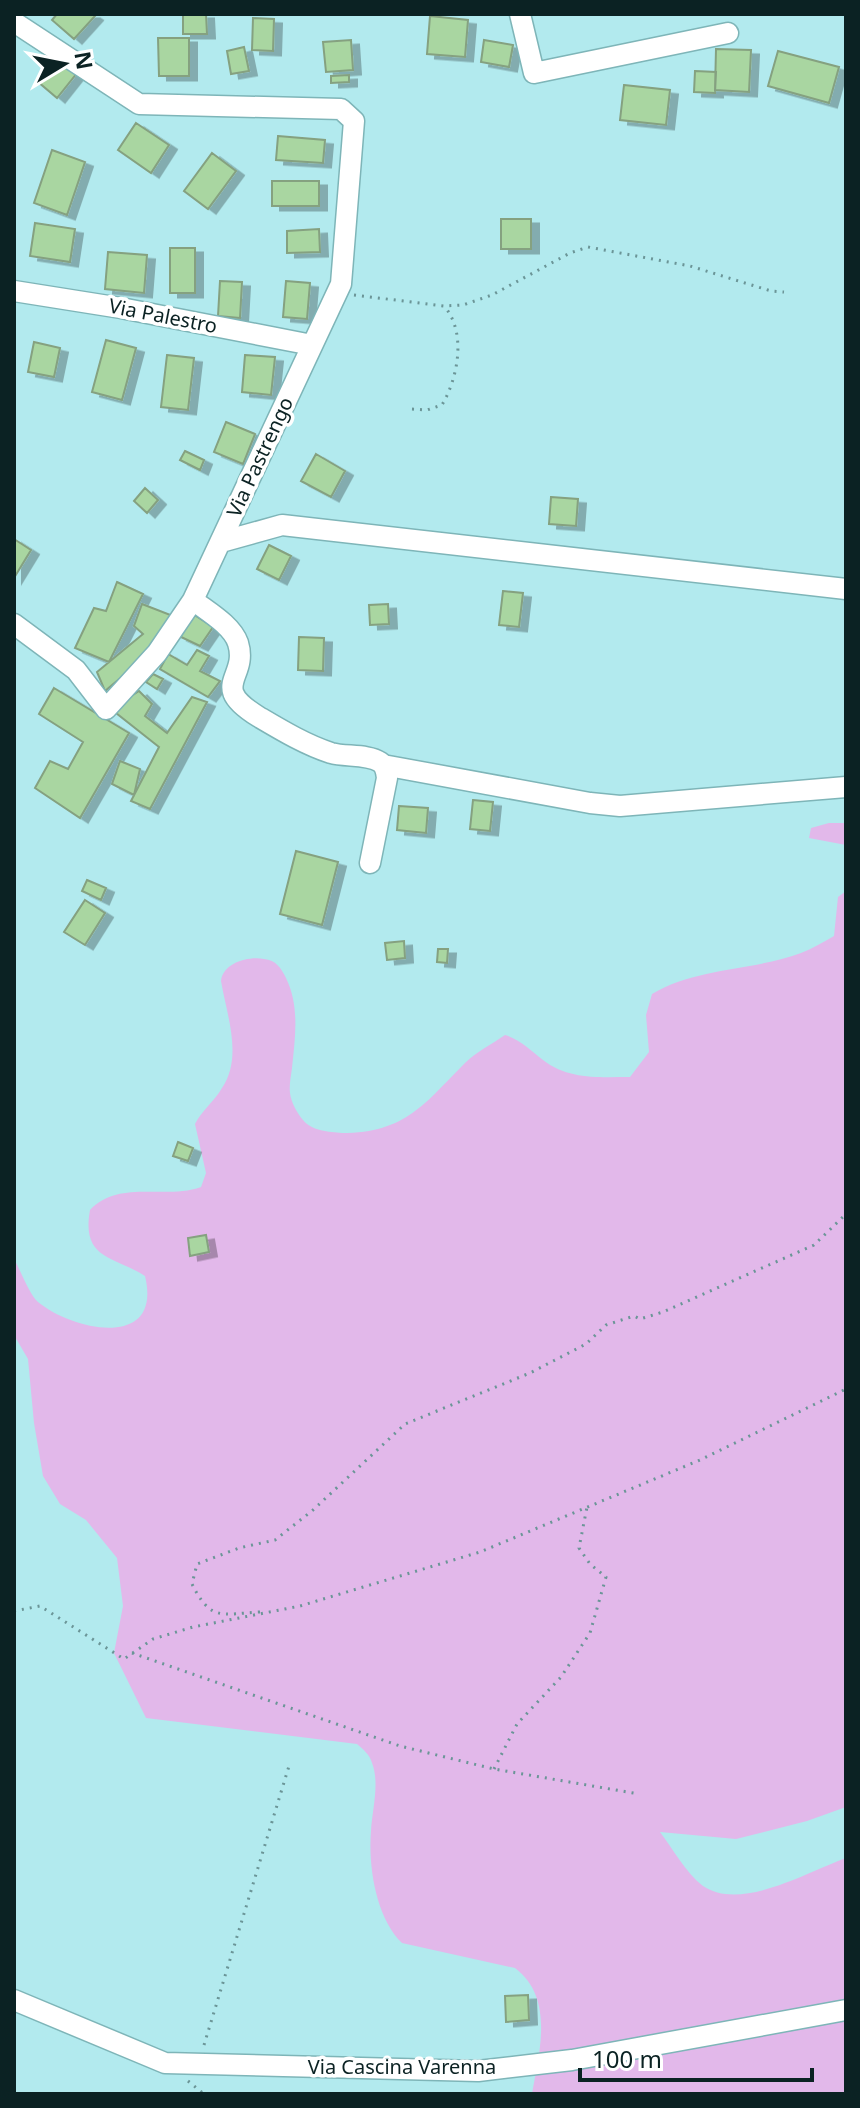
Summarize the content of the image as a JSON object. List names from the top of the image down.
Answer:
{
  "streets": {
    "street": ["Via Palestro", "Via Pastrengo", "Via Cascina Varenna"]
  },
  "crossings": [
    ["Via Palestro", "Via Pastrengo"]
  ],
  "scale_bar": "100 m",
  "north": "right"
}
